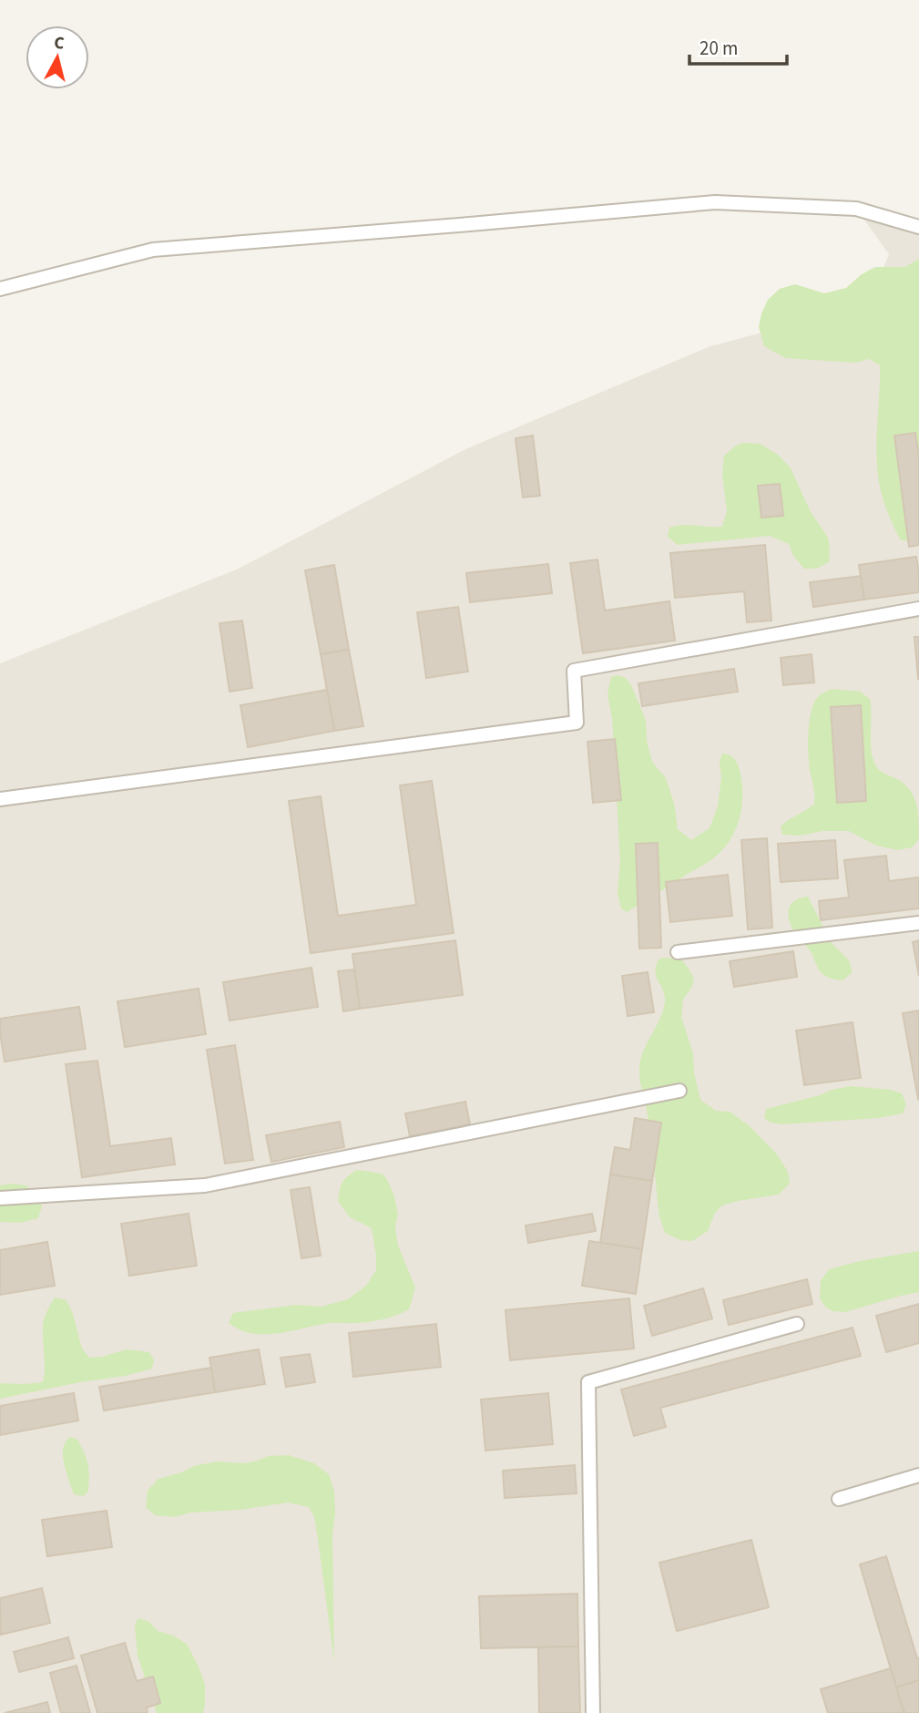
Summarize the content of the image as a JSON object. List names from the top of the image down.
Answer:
{
  "scale_bar": "20 m",
  "north": "top"
}
